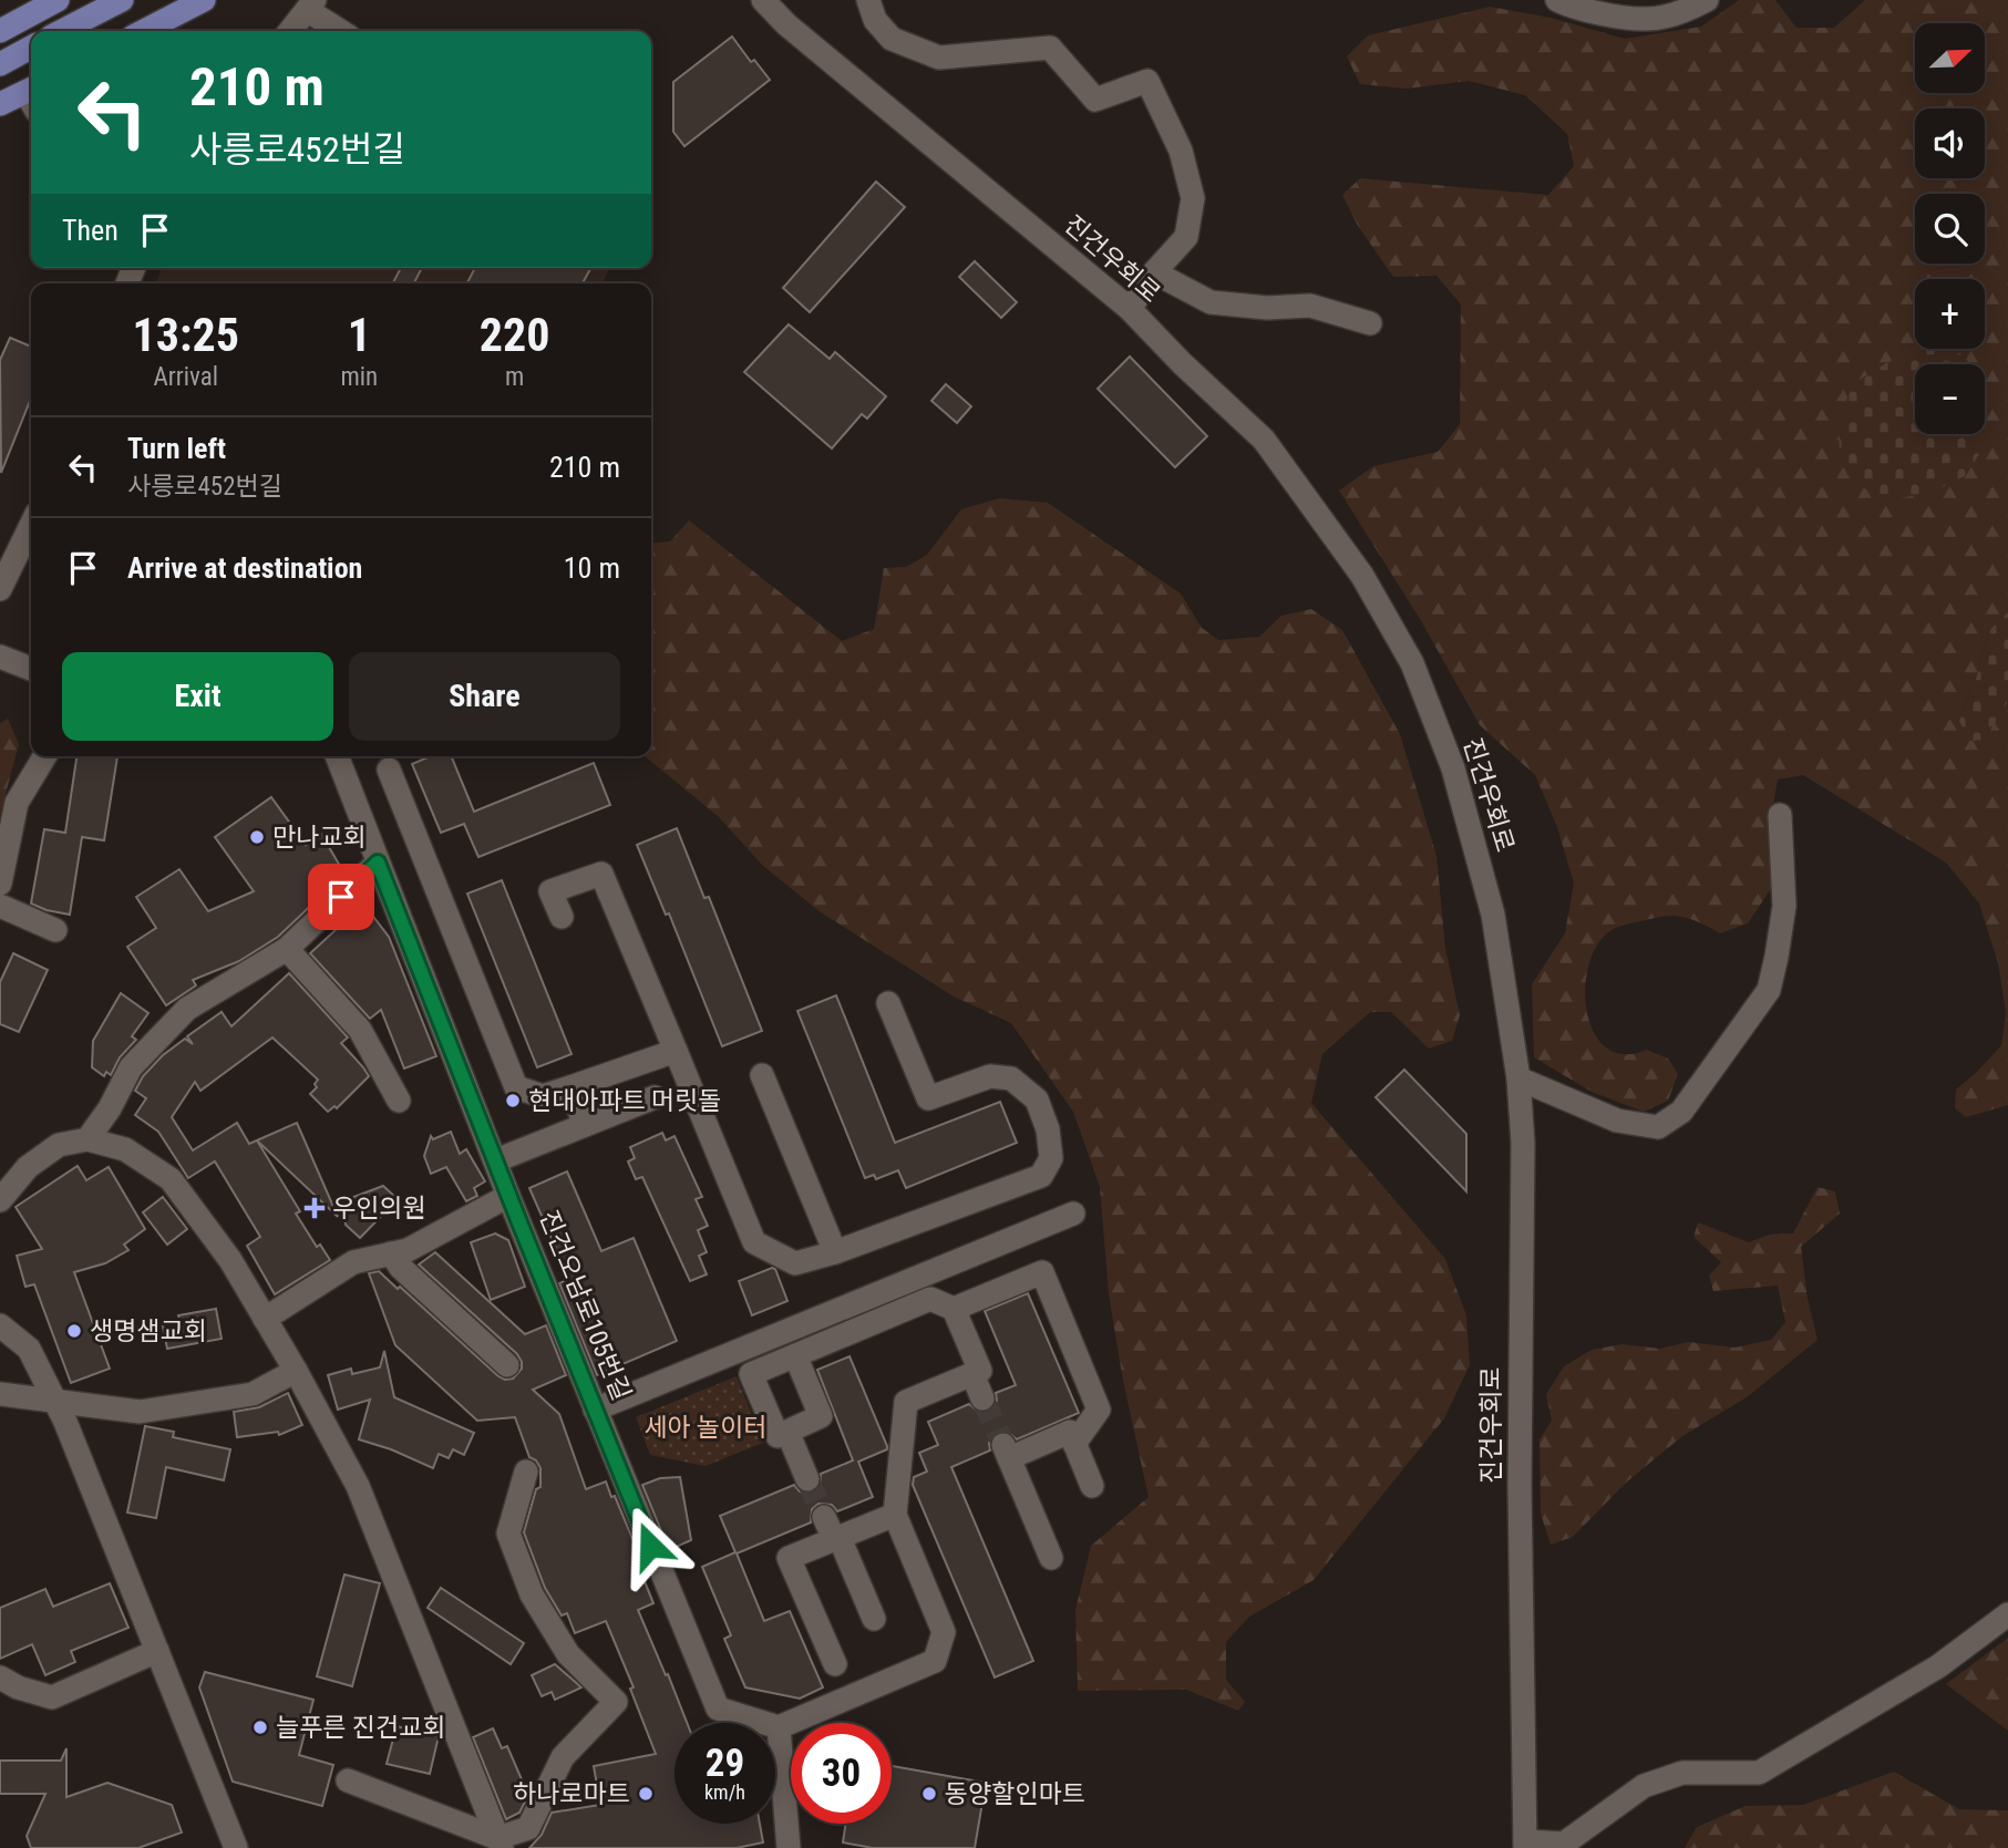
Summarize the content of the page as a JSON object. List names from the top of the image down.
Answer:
{
  "streets": {
    "street": ["진건우회로", "진건오남로105번길"]
  },
  "parks": ["세아 놀이터"],
  "places": {
    "other": [
      "만나교회",
      "현대아파트 머릿돌",
      "생명샘교회",
      "늘푸른 진건교회",
      "하나로마트",
      "동양할인마트"
    ],
    "health": ["우인의원"]
  },
  "north": "top right",
  "page": {
    "map_buttons": ["+", "−"],
    "turn": ["210 m", "사릉로452번길"],
    "then": "Then",
    "eta": [
      "13:25",
      "Arrival",
      "1",
      "min",
      "220",
      "m"
    ],
    "list": [
      {
        "name": "Turn left",
        "note": "사릉로452번길",
        "value": "210 m"
      },
      {
        "name": "Arrive at destination",
        "value": "10 m"
      }
    ],
    "buttons": ["Exit", "Share"],
    "speed": "29 km/h",
    "limit": "30"
  }
}
